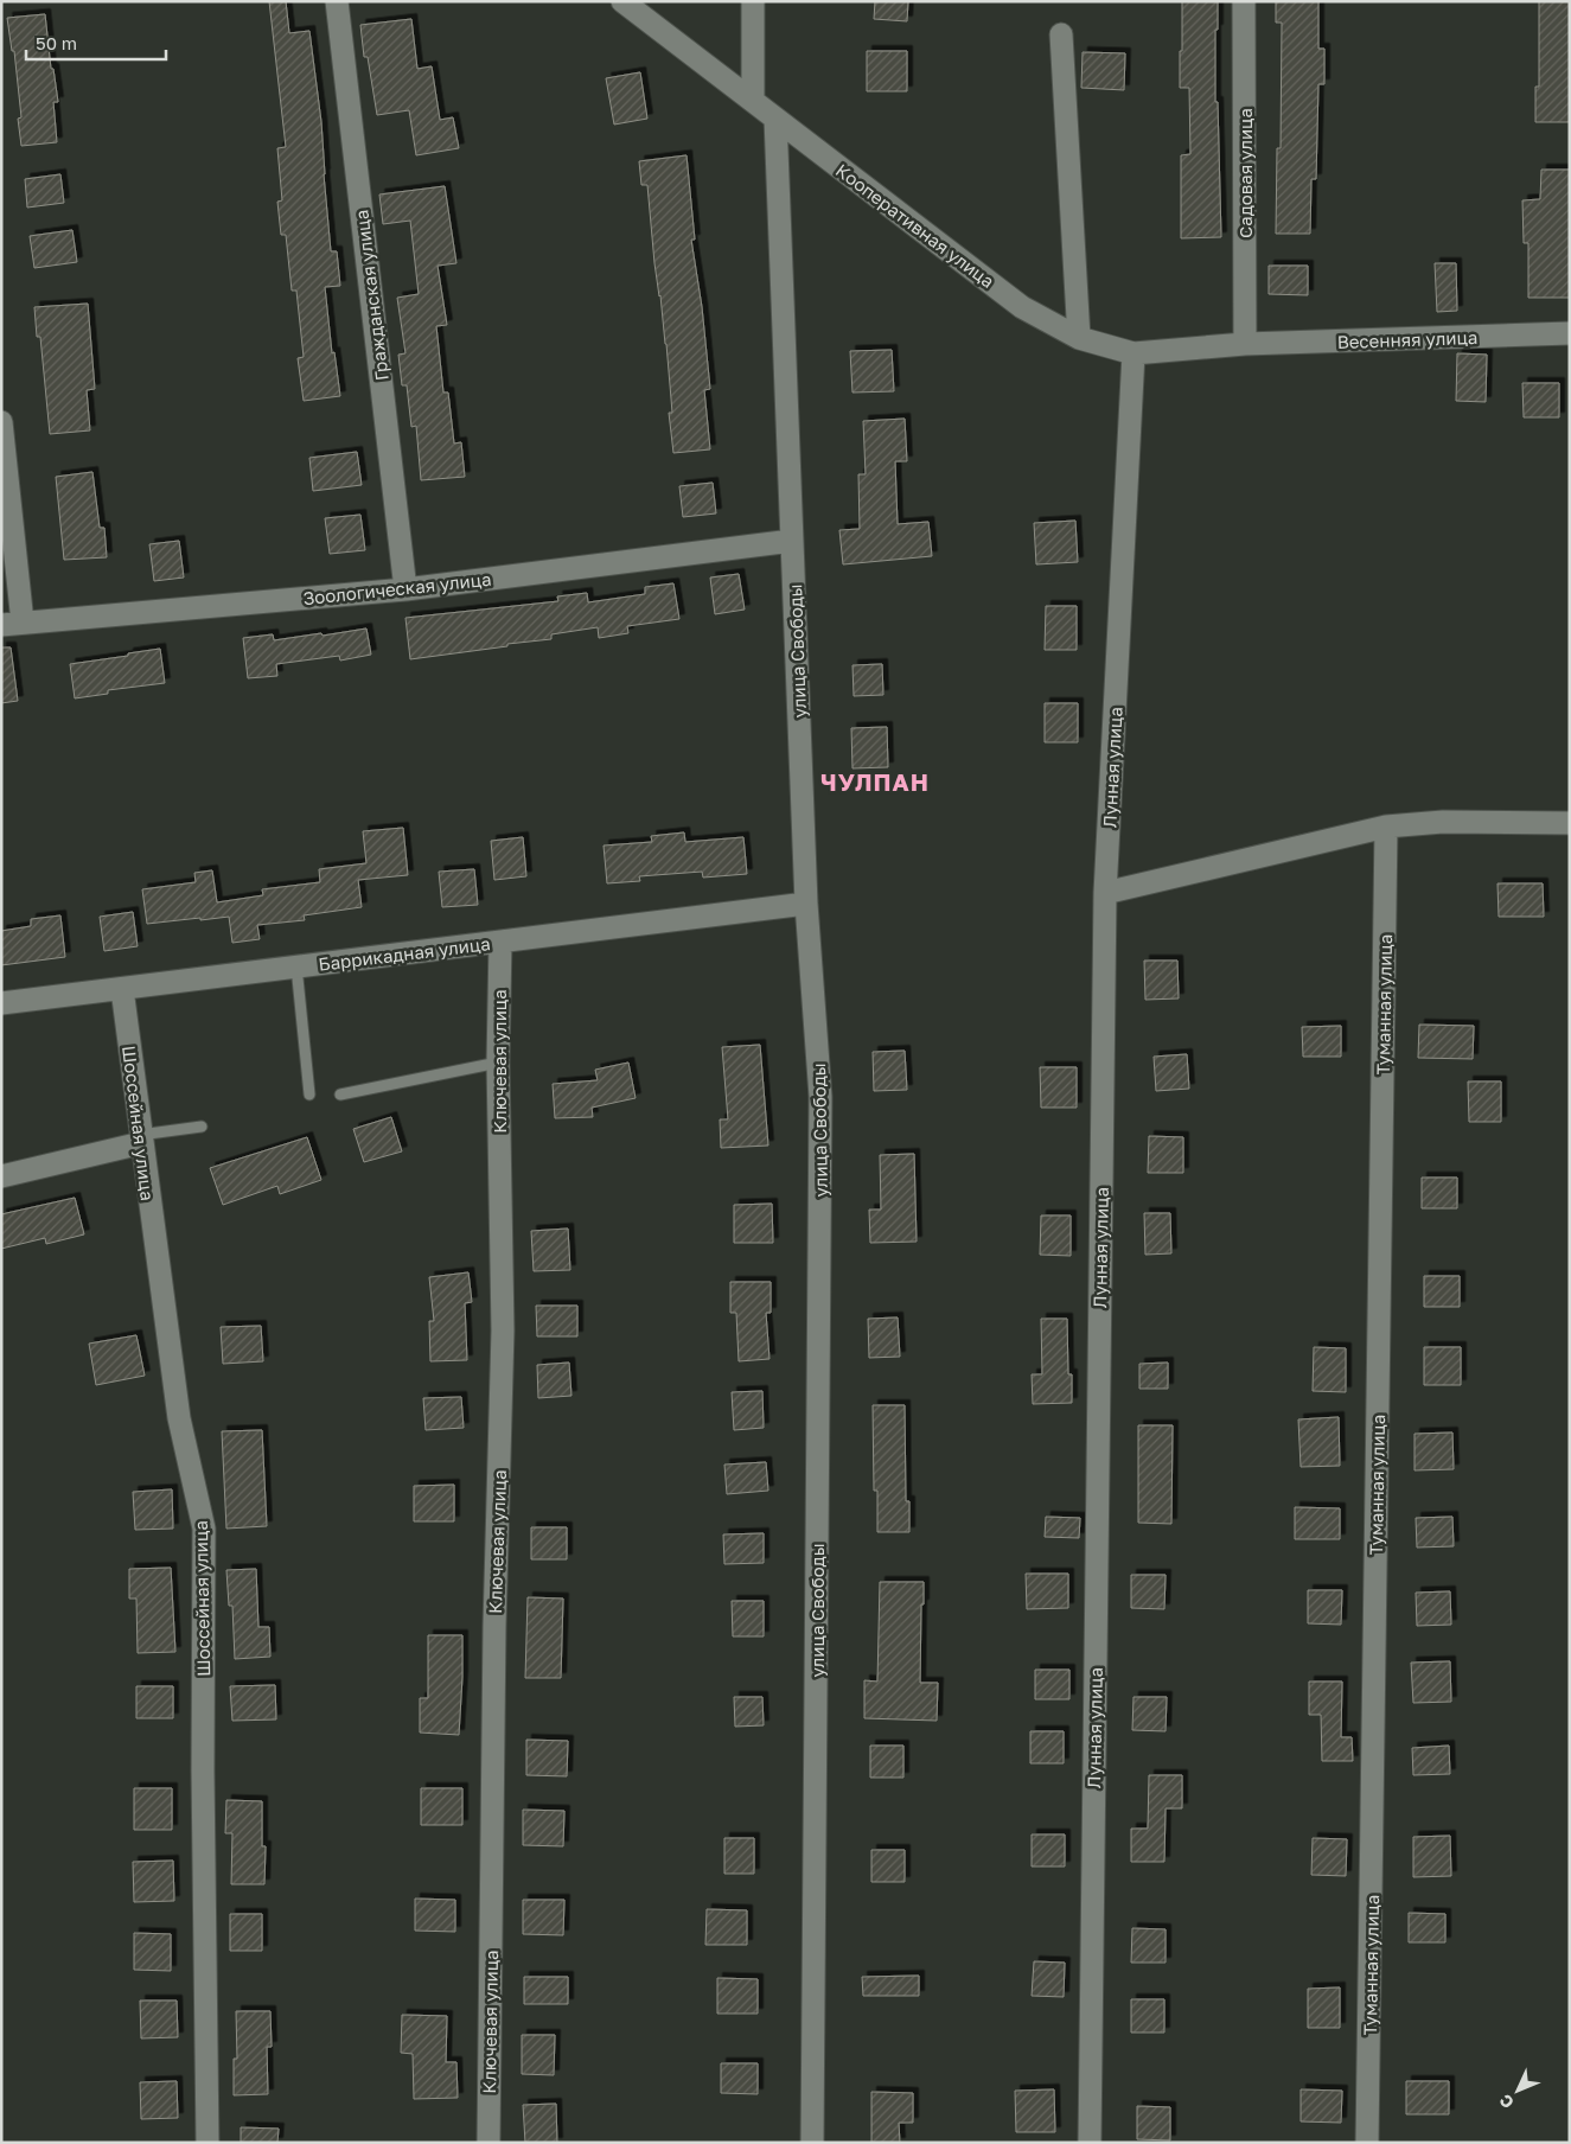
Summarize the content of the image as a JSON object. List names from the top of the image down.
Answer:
{
  "streets": {
    "street": [
      "Садовая улица",
      "Кооперативная улица",
      "Гражданская улица",
      "Весенняя улица",
      "Зоологическая улица",
      "улица Свободы",
      "Лунная улица",
      "Баррикадная улица",
      "Туманная улица",
      "Ключевая улица",
      "Шоссейная улица"
    ]
  },
  "crossings": [
    ["Садовая улица", "Кооперативная улица"],
    ["Садовая улица", "Весенняя улица"],
    ["Кооперативная улица", "Весенняя улица"],
    ["Кооперативная улица", "улица Свободы"],
    ["Кооперативная улица", "Лунная улица"],
    ["Гражданская улица", "Зоологическая улица"],
    ["Зоологическая улица", "улица Свободы"],
    ["улица Свободы", "Баррикадная улица"],
    ["Баррикадная улица", "Ключевая улица"],
    ["Баррикадная улица", "Шоссейная улица"]
  ],
  "districts": ["ЧУЛПАН"],
  "scale_bar": "50 m",
  "north": "bottom left"
}
